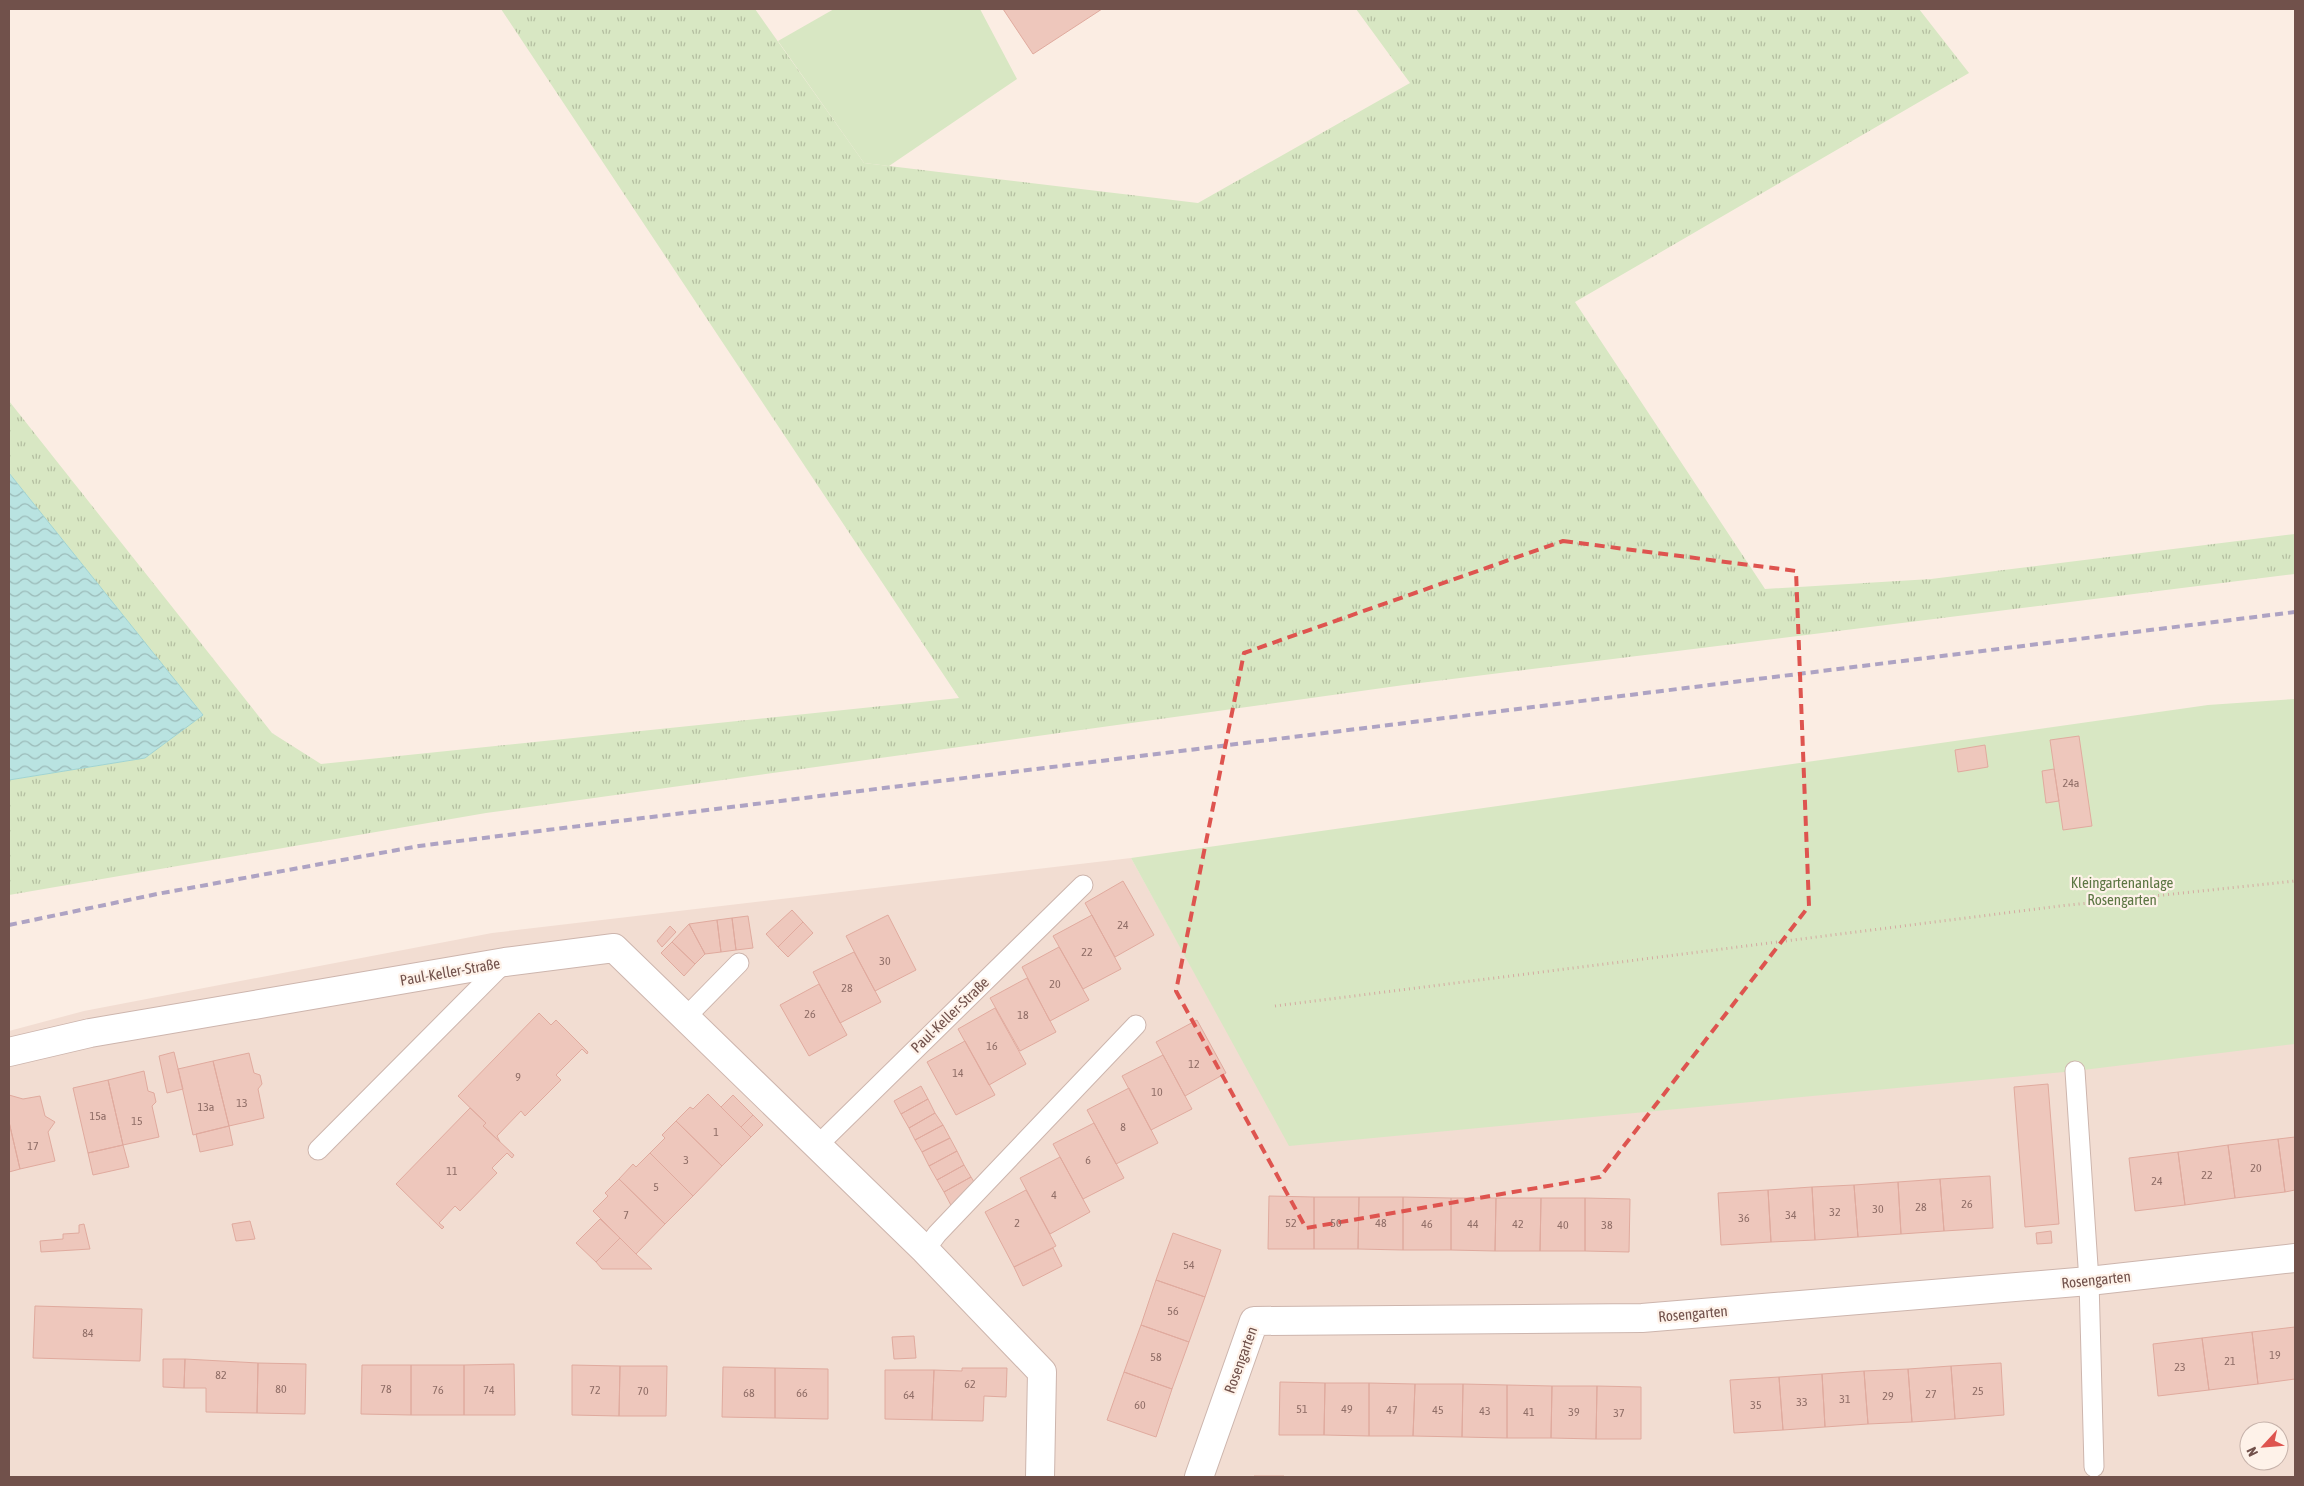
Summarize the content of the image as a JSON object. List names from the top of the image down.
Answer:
{
  "streets": {
    "street": ["Paul-Keller-Straße", "Rosengarten"]
  },
  "parks": ["Kleingartenanlage Rosengarten"],
  "house_numbers": [
    "24a",
    "24",
    "22",
    "30",
    "20",
    "28",
    "26",
    "18",
    "16",
    "12",
    "14",
    "9",
    "10",
    "13",
    "13a",
    "15a",
    "15",
    "8",
    "1",
    "17",
    "3",
    "6",
    "20",
    "11",
    "22",
    "24",
    "5",
    "4",
    "26",
    "28",
    "30",
    "32",
    "7",
    "34",
    "36",
    "2",
    "52",
    "50",
    "48",
    "46",
    "44",
    "42",
    "40",
    "38",
    "54",
    "56",
    "84",
    "19",
    "58",
    "21",
    "23",
    "82",
    "62",
    "80",
    "78",
    "76",
    "74",
    "72",
    "70",
    "25",
    "68",
    "66",
    "27",
    "64",
    "29",
    "31",
    "33",
    "60",
    "35",
    "51",
    "49",
    "47",
    "45",
    "43",
    "41",
    "39",
    "37"
  ],
  "north": "bottom left"
}
